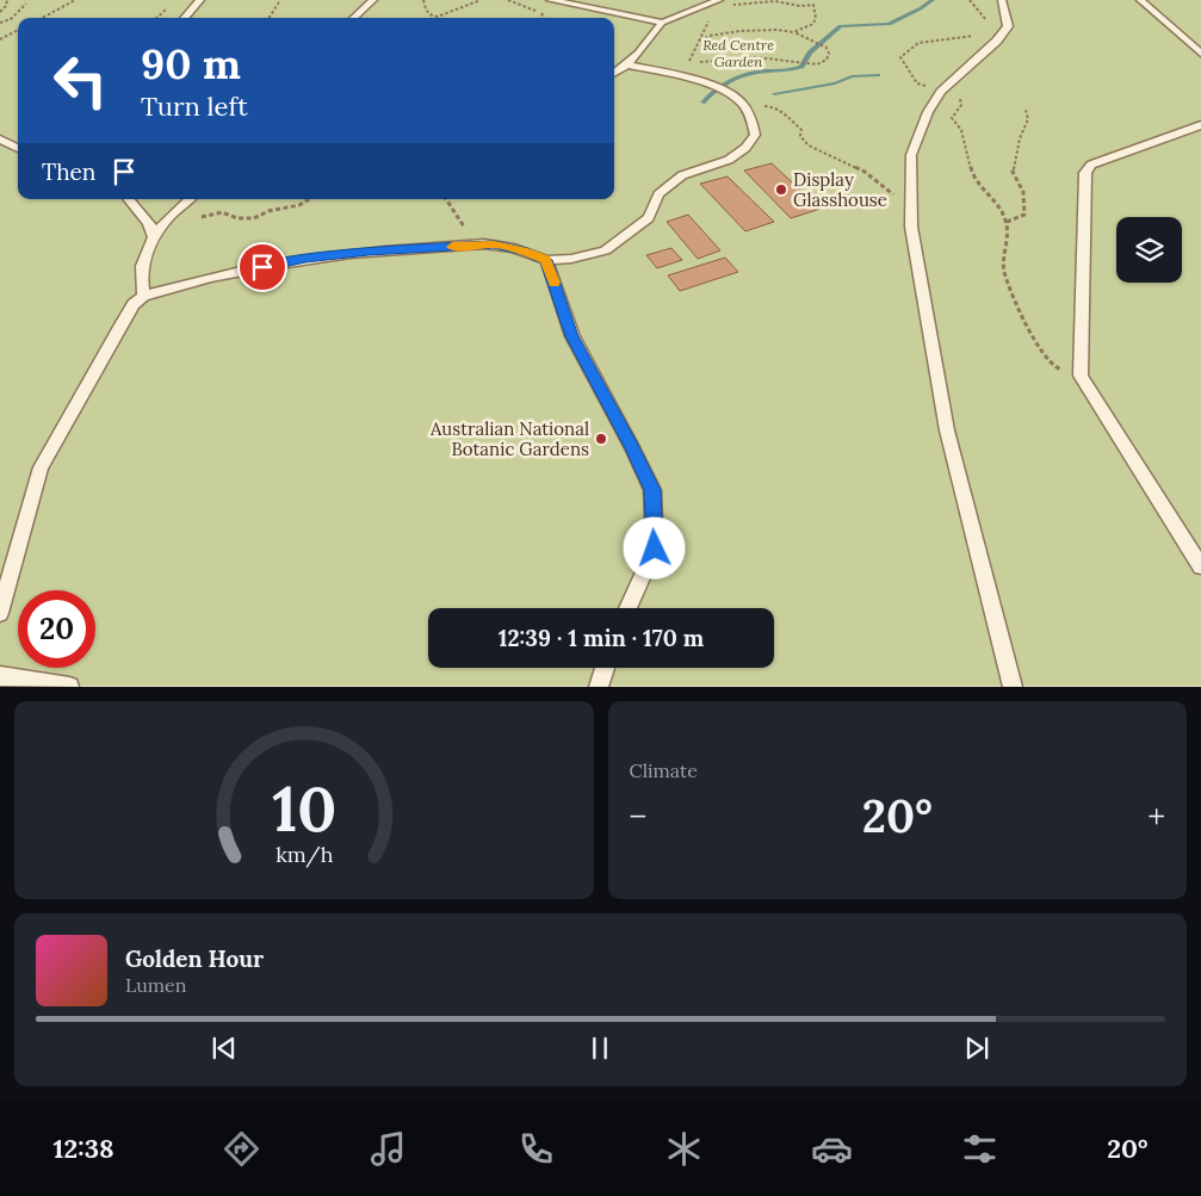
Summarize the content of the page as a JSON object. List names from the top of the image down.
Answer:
{
  "parks": ["Red Centre Garden"],
  "places": ["Display Glasshouse", "Australian National Botanic Gardens"],
  "page": {
    "turn": ["90 m", "Turn left"],
    "then": "Then",
    "limit": "20",
    "trip": "12:39 · 1 min · 170 m",
    "tile": "Climate",
    "heat": ["−", "20°", "+"],
    "song": ["Golden Hour", "Lumen"],
    "tabs": ["12:38", "20°"],
    "gauge": ["10", "km/h"]
  }
}
